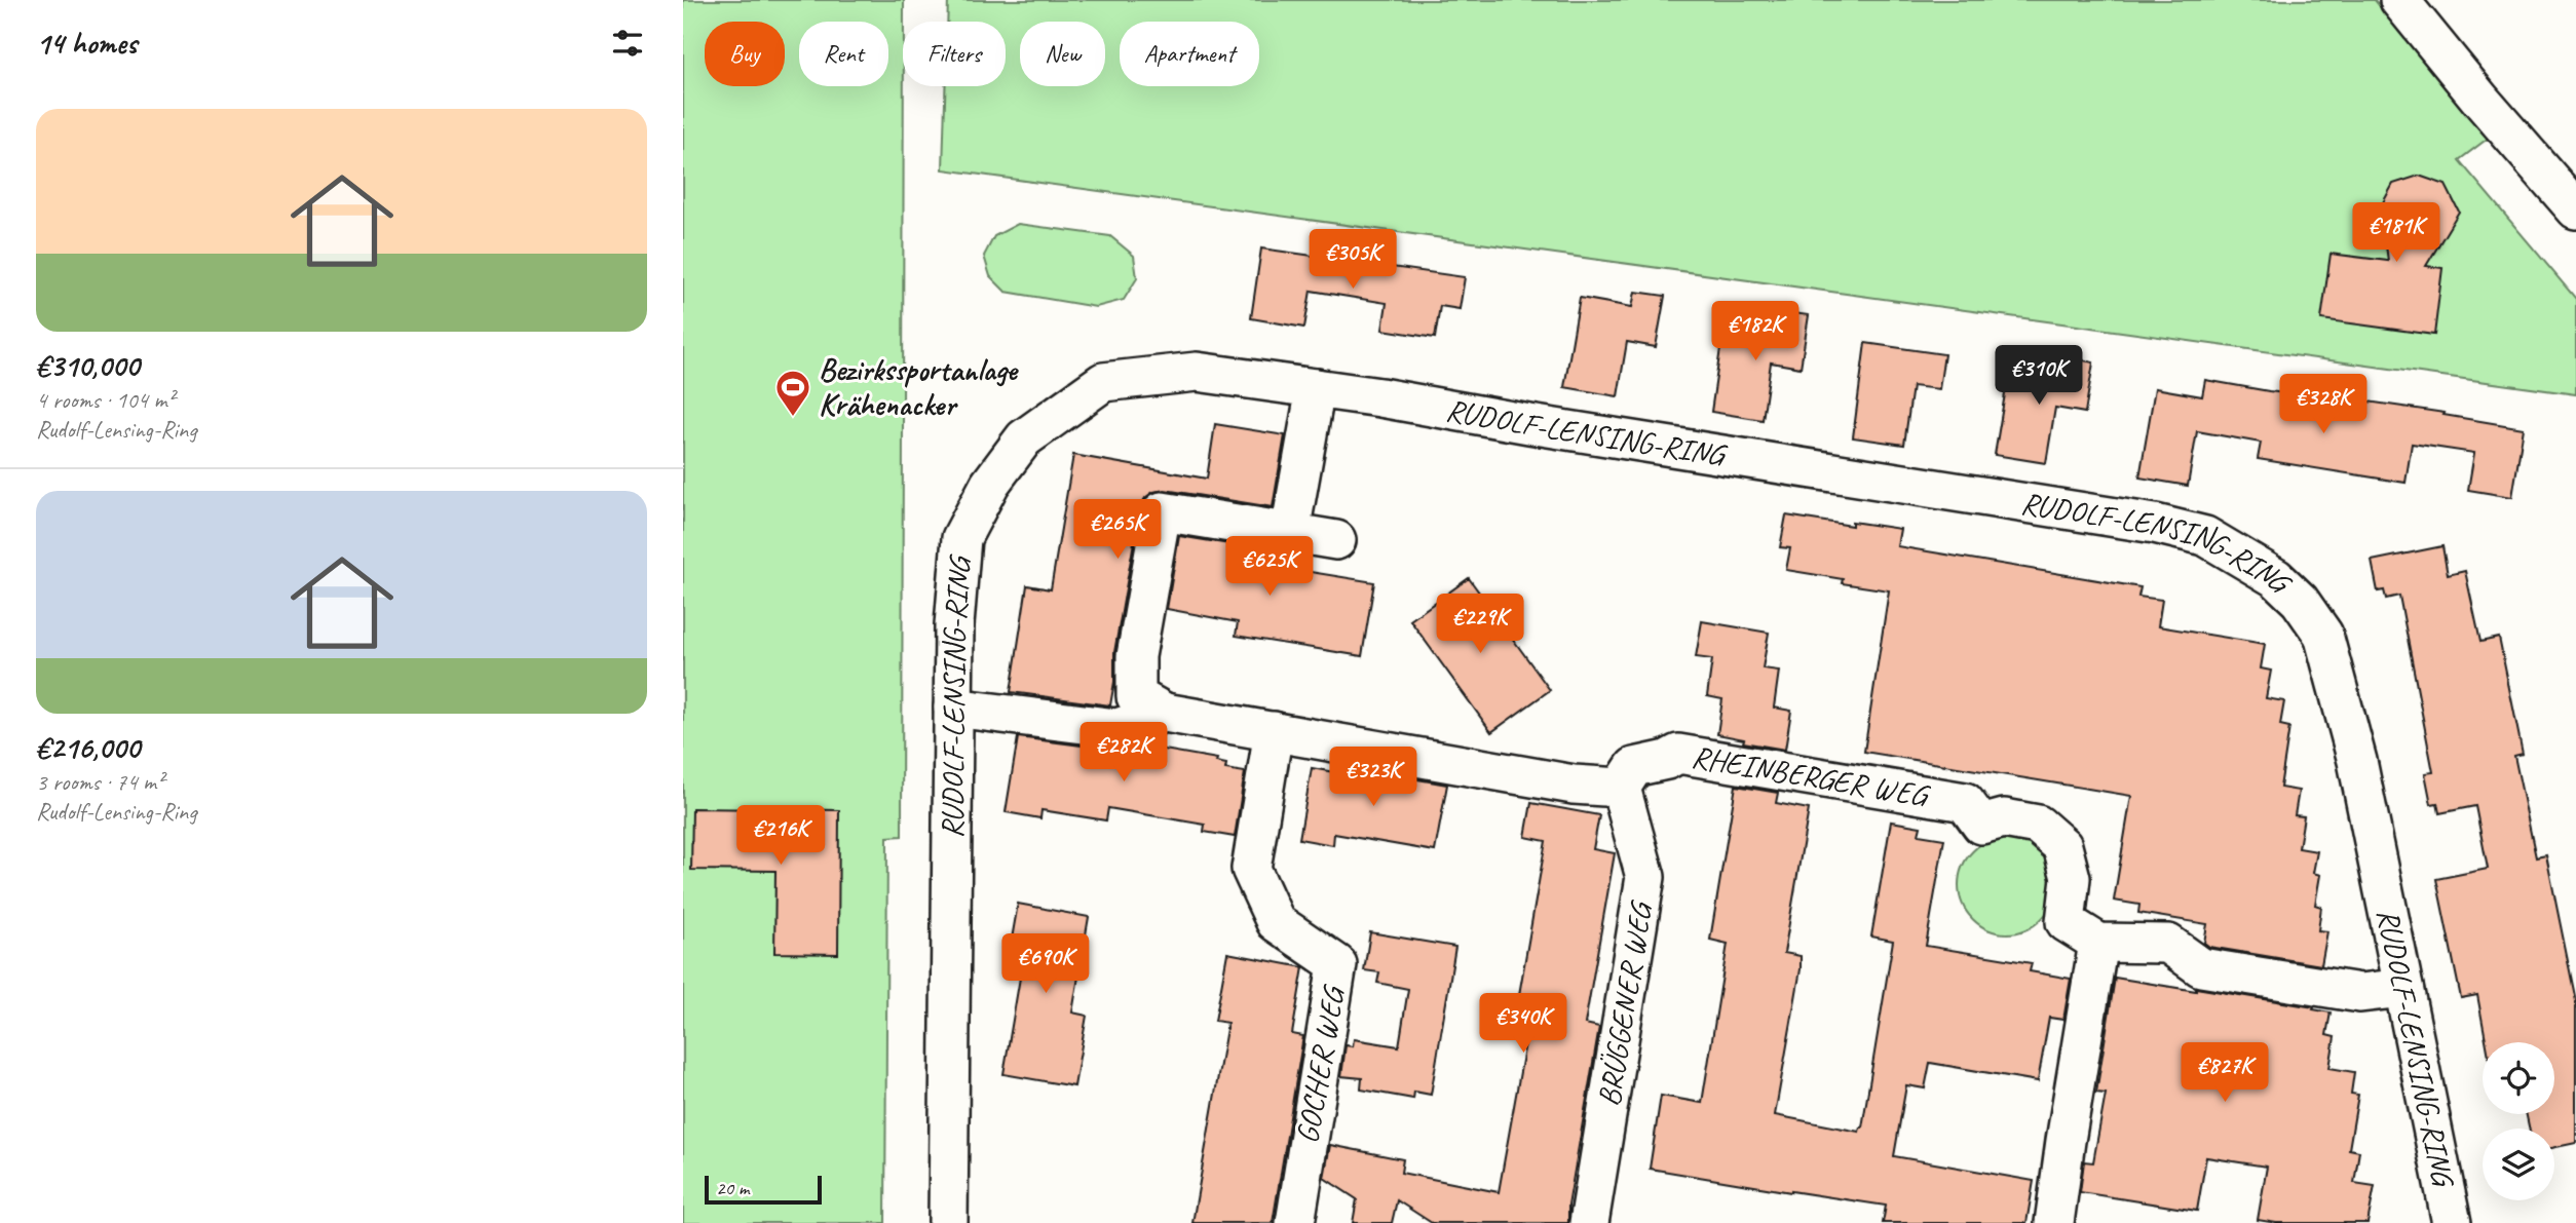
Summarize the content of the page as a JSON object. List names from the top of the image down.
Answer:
{
  "streets": {
    "street": [
      "RUDOLF-LENSING-RING",
      "RHEINBERGER WEG",
      "BRÜGGENER WEG",
      "GOCHER WEG"
    ]
  },
  "crossings": [
    ["RHEINBERGER WEG", "BRÜGGENER WEG"]
  ],
  "places": {
    "sports": ["Bezirkssportanlage Krähenacker"]
  },
  "scale_bar": "20 m",
  "page": {
    "heading": "14 homes",
    "chip": [
      "Buy",
      "Rent",
      "Filters",
      "New",
      "Apartment"
    ],
    "list": [
      {
        "name": "€310,000",
        "note": "4 rooms · 104 m² · Rudolf-Lensing-Ring"
      },
      {
        "name": "€216,000",
        "note": "3 rooms · 74 m² · Rudolf-Lensing-Ring"
      }
    ],
    "price": [
      "€181K",
      "€305K",
      "€182K",
      "€310K",
      "€328K",
      "€265K",
      "€625K",
      "€229K",
      "€282K",
      "€323K",
      "€216K",
      "€690K",
      "€340K",
      "€827K"
    ],
    "scale": "20 m"
  }
}
